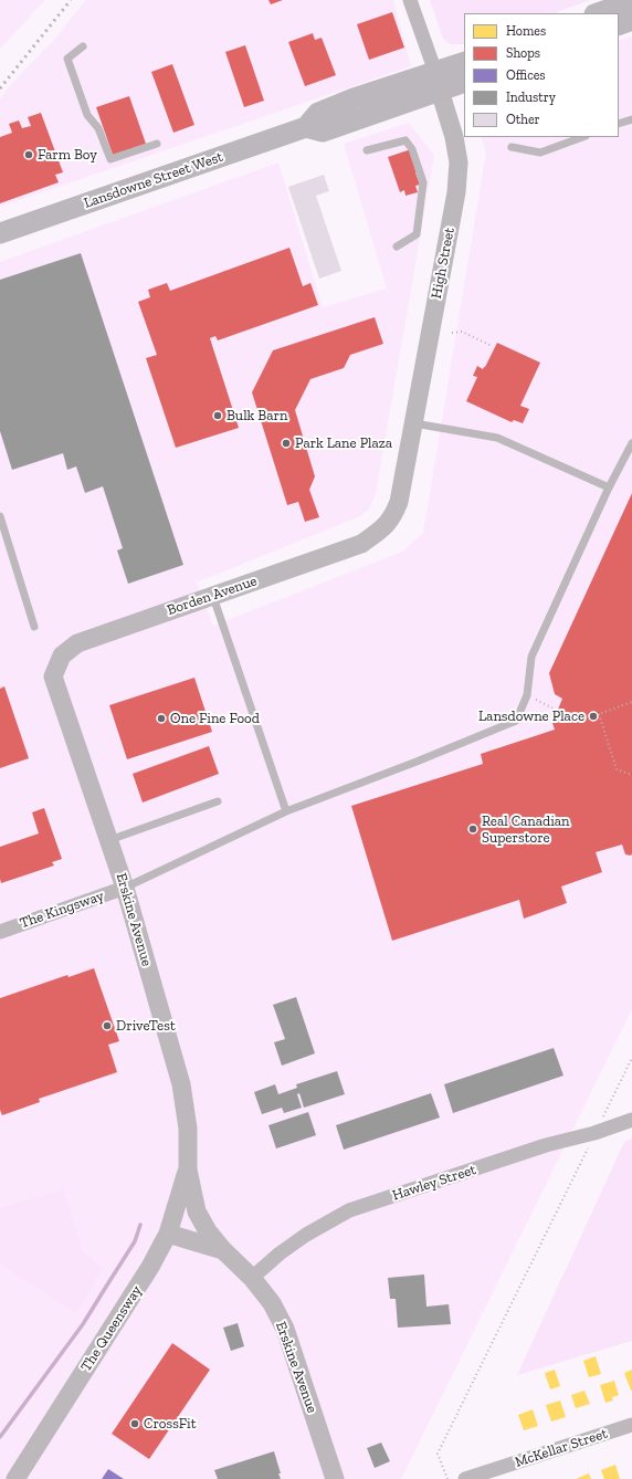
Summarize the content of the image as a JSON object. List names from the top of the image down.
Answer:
{
  "streets": {
    "main road": ["Lansdowne Street West"],
    "street": [
      "High Street",
      "Borden Avenue",
      "The Kingsway",
      "Erskine Avenue",
      "Hawley Street",
      "The Queensway",
      "McKellar Street"
    ]
  },
  "crossings": [
    ["Lansdowne Street West", "High Street"],
    ["High Street", "Borden Avenue"],
    ["Borden Avenue", "Erskine Avenue"],
    ["The Kingsway", "Erskine Avenue"],
    ["Erskine Avenue", "Hawley Street"],
    ["Erskine Avenue", "The Queensway"]
  ],
  "places": [
    "Farm Boy",
    "Bulk Barn",
    "Park Lane Plaza",
    "Lansdowne Place",
    "One Fine Food",
    "Real Canadian Superstore",
    "DriveTest",
    "CrossFit"
  ],
  "legend": [
    "Homes",
    "Shops",
    "Offices",
    "Industry",
    "Other"
  ]
}
